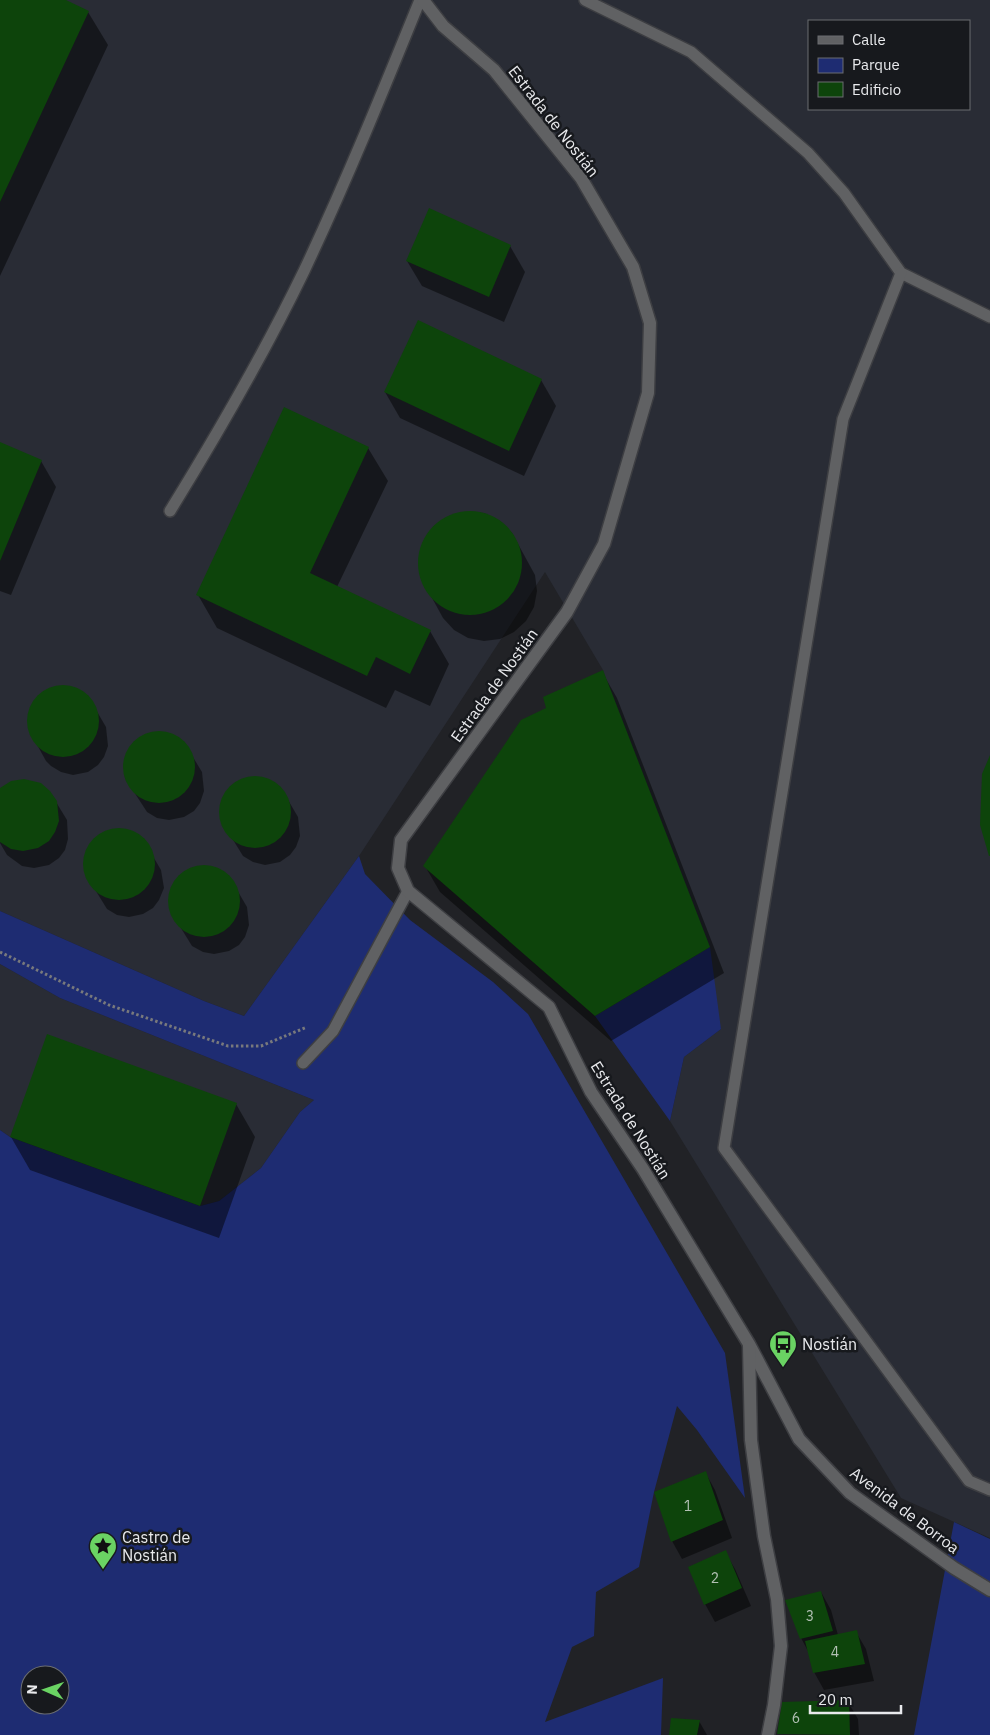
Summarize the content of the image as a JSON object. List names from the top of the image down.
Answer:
{
  "streets": {
    "street": ["Estrada de Nostián", "Avenida de Borroa"]
  },
  "crossings": [
    ["Estrada de Nostián", "Avenida de Borroa"]
  ],
  "places": {
    "bus stop": ["Nostián"],
    "place": ["Castro de Nostián"]
  },
  "house_numbers": [
    "1",
    "2",
    "3",
    "4",
    "6"
  ],
  "legend": ["Calle", "Parque", "Edificio"],
  "scale_bar": "20 m",
  "north": "left"
}
